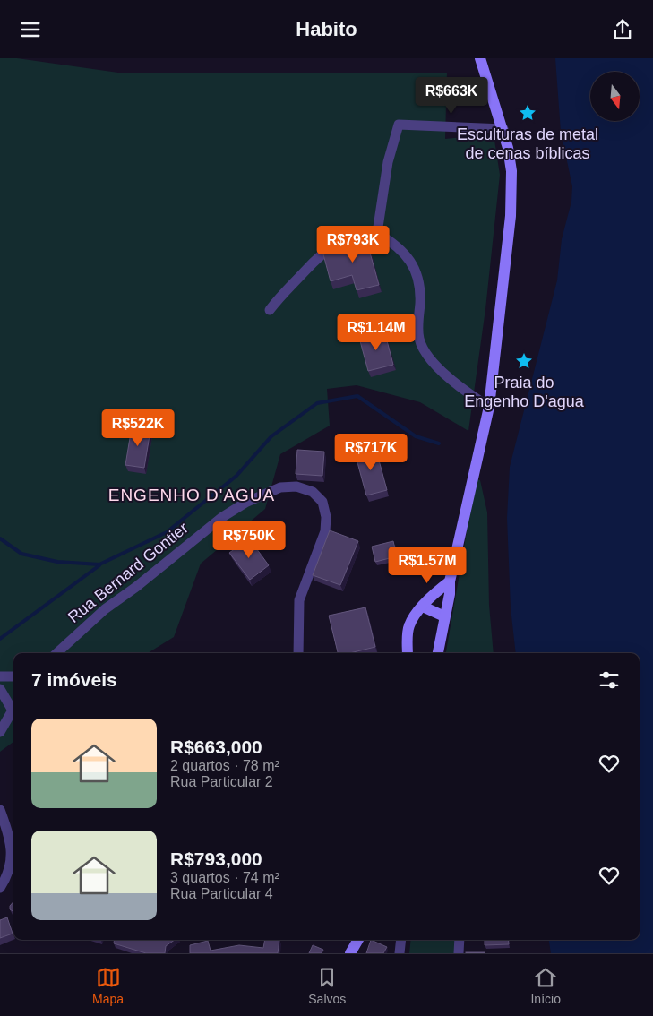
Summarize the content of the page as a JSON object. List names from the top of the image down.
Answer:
{
  "streets": {
    "street": ["Rua Bernard Gontier"]
  },
  "districts": ["ENGENHO D'AGUA"],
  "places": {
    "place": ["Esculturas de metal de cenas bíblicas", "Praia do Engenho D'agua"]
  },
  "north": "bottom",
  "page": {
    "header": "Habito",
    "price": [
      "R$663K",
      "R$793K",
      "R$1.14M",
      "R$522K",
      "R$717K",
      "R$750K",
      "R$1.57M"
    ],
    "heading": "7 imóveis",
    "list": [
      {
        "name": "R$663,000",
        "note": "2 quartos · 78 m² · Rua Particular 2"
      },
      {
        "name": "R$793,000",
        "note": "3 quartos · 74 m² · Rua Particular 4"
      }
    ],
    "tabs": ["Mapa", "Salvos", "Início"]
  }
}
